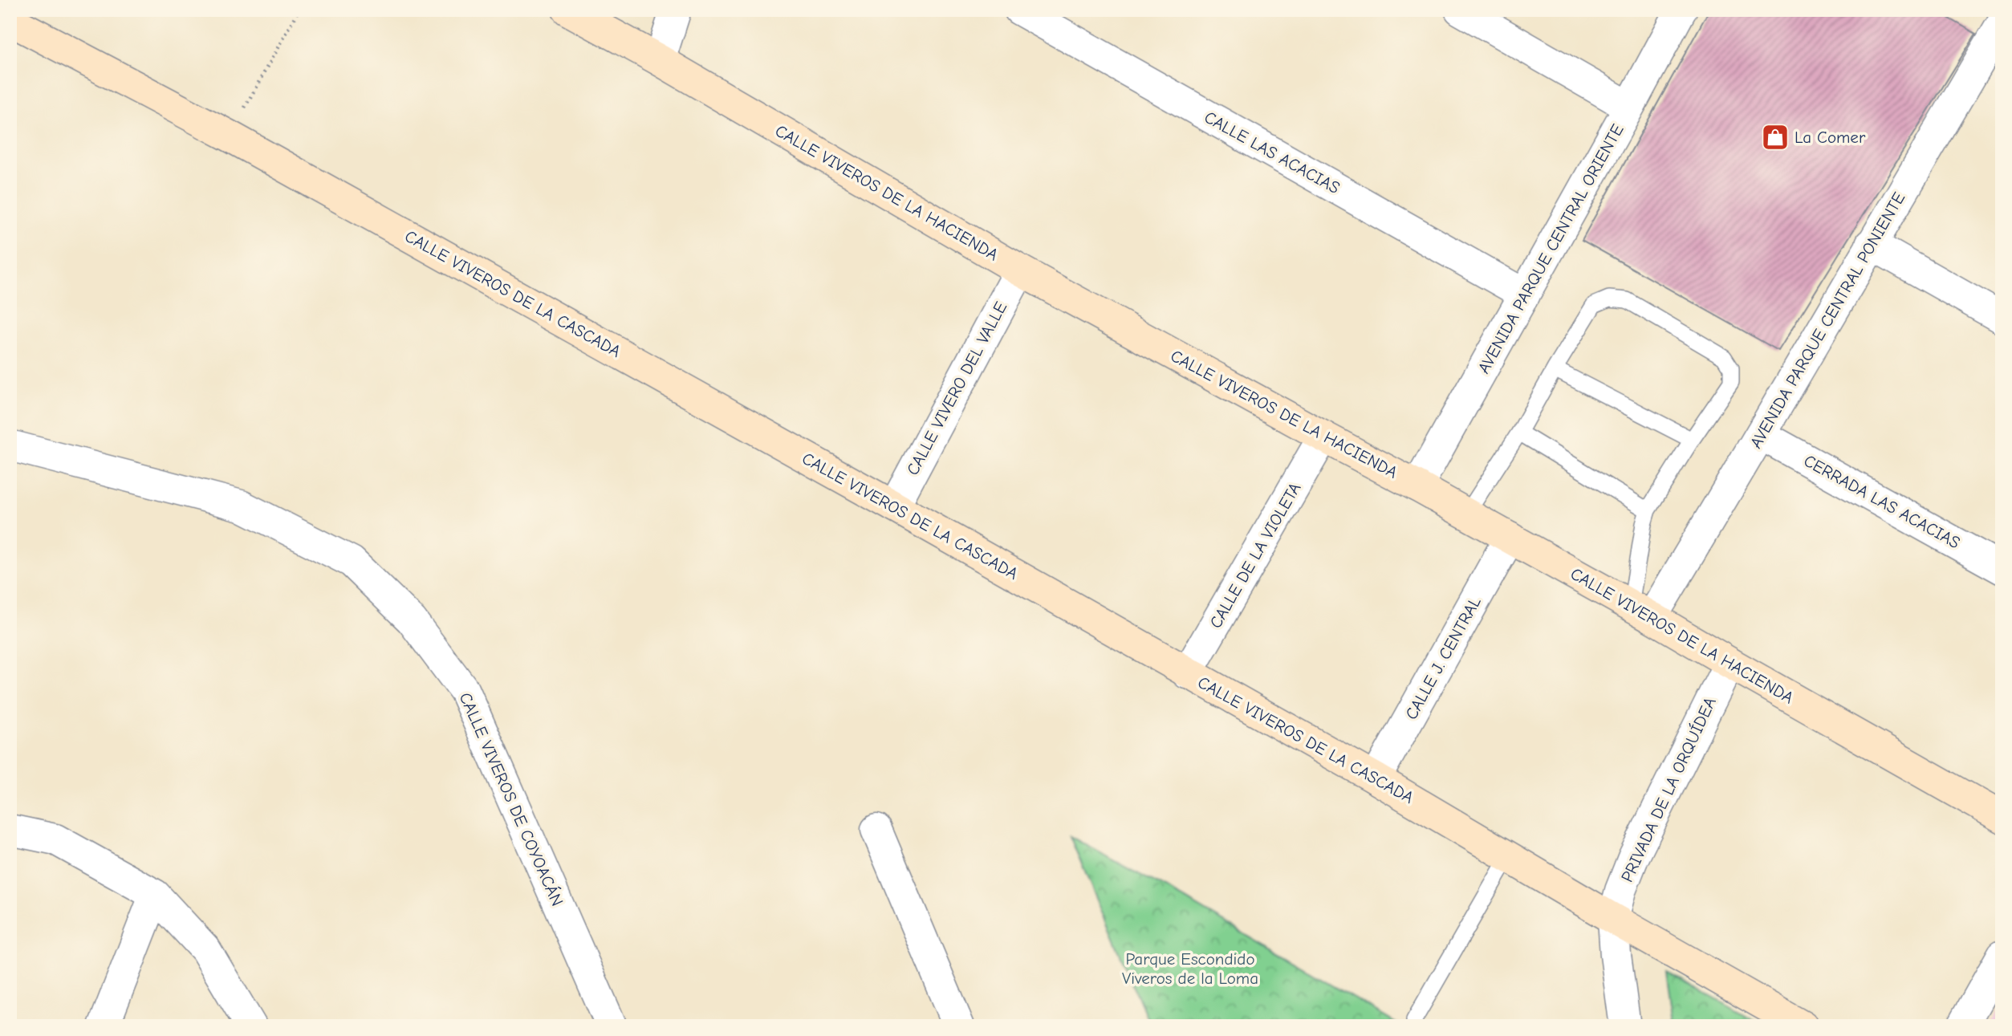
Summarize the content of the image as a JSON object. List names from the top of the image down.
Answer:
{
  "streets": {
    "street": [
      "CALLE LAS ACACIAS",
      "CALLE VIVEROS DE LA HACIENDA",
      "AVENIDA PARQUE CENTRAL ORIENTE",
      "CALLE VIVEROS DE LA CASCADA",
      "AVENIDA PARQUE CENTRAL PONIENTE",
      "CALLE VIVERO DEL VALLE",
      "CERRADA LAS ACACIAS",
      "CALLE DE LA VIOLETA",
      "CALLE J. CENTRAL",
      "PRIVADA DE LA ORQUÍDEA",
      "CALLE VIVEROS DE COYOACÁN"
    ]
  },
  "crossings": [
    ["CALLE LAS ACACIAS", "AVENIDA PARQUE CENTRAL ORIENTE"],
    ["CALLE VIVEROS DE LA HACIENDA", "AVENIDA PARQUE CENTRAL ORIENTE"],
    ["CALLE VIVEROS DE LA HACIENDA", "AVENIDA PARQUE CENTRAL PONIENTE"],
    ["CALLE VIVEROS DE LA HACIENDA", "CALLE VIVERO DEL VALLE"],
    ["CALLE VIVEROS DE LA HACIENDA", "CALLE DE LA VIOLETA"],
    ["CALLE VIVEROS DE LA HACIENDA", "CALLE J. CENTRAL"],
    ["CALLE VIVEROS DE LA HACIENDA", "PRIVADA DE LA ORQUÍDEA"],
    ["CALLE VIVEROS DE LA CASCADA", "CALLE VIVERO DEL VALLE"],
    ["CALLE VIVEROS DE LA CASCADA", "CALLE DE LA VIOLETA"],
    ["CALLE VIVEROS DE LA CASCADA", "CALLE J. CENTRAL"],
    ["CALLE VIVEROS DE LA CASCADA", "PRIVADA DE LA ORQUÍDEA"],
    ["AVENIDA PARQUE CENTRAL PONIENTE", "CERRADA LAS ACACIAS"]
  ],
  "parks": ["Parque Escondido Viveros de la Loma"],
  "places": {
    "shop": ["La Comer"]
  }
}
